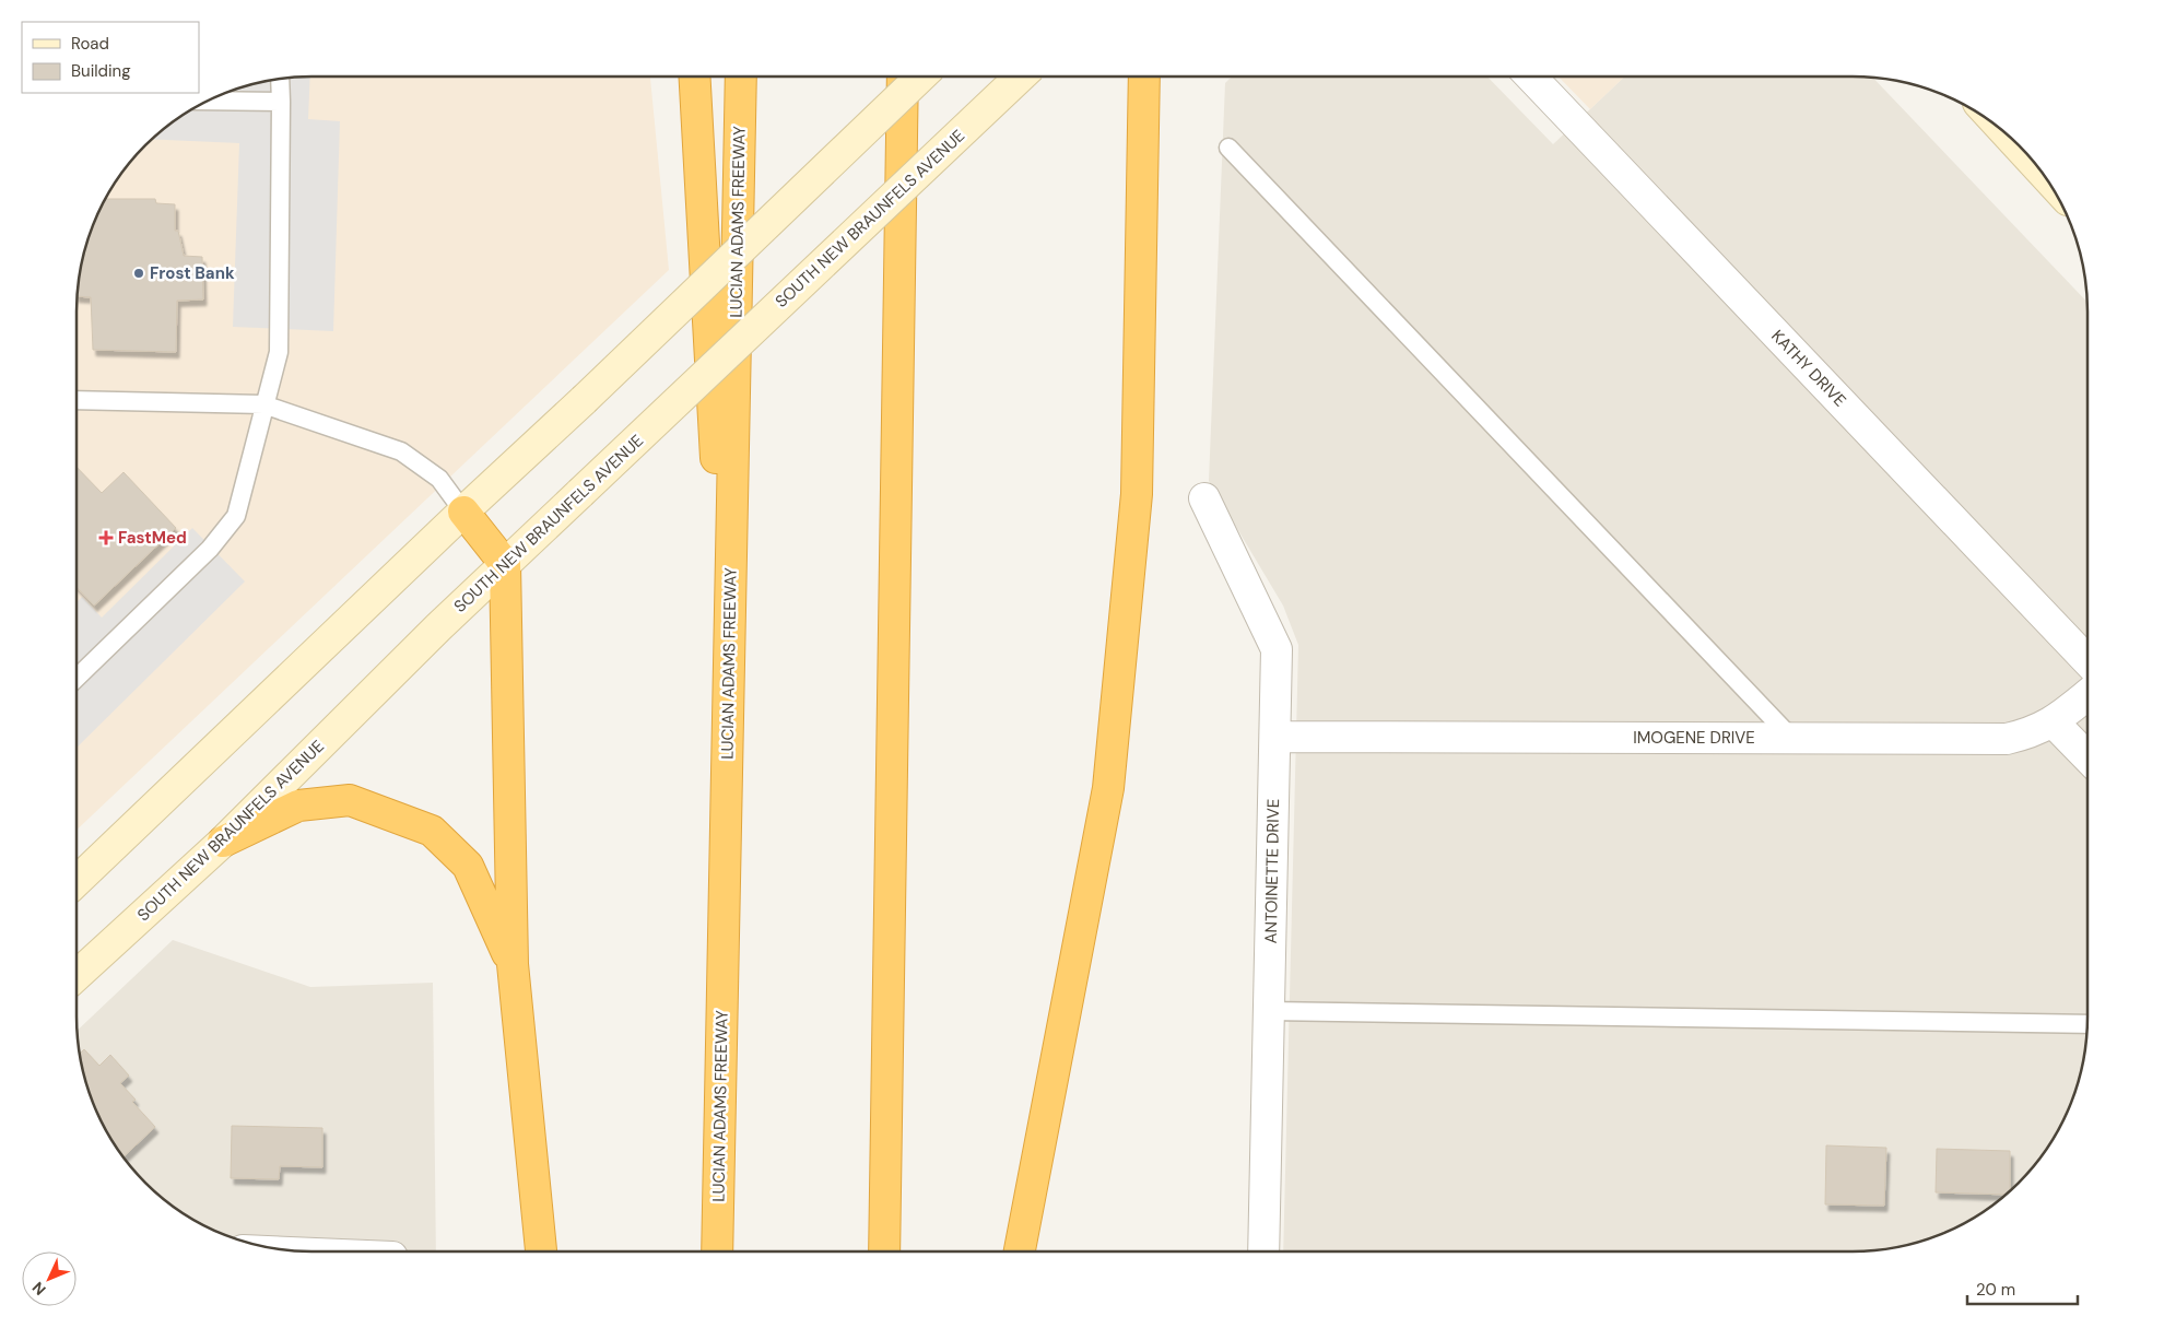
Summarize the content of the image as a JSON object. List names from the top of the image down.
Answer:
{
  "streets": {
    "highway": ["LUCIAN ADAMS FREEWAY"],
    "main road": ["SOUTH NEW BRAUNFELS AVENUE"],
    "street": ["KATHY DRIVE", "IMOGENE DRIVE", "ANTOINETTE DRIVE"]
  },
  "crossings": [
    ["IMOGENE DRIVE", "ANTOINETTE DRIVE"]
  ],
  "places": {
    "other": ["Frost Bank"],
    "health": ["FastMed"]
  },
  "legend": ["Road", "Building"],
  "scale_bar": "20 m",
  "north": "bottom left"
}
